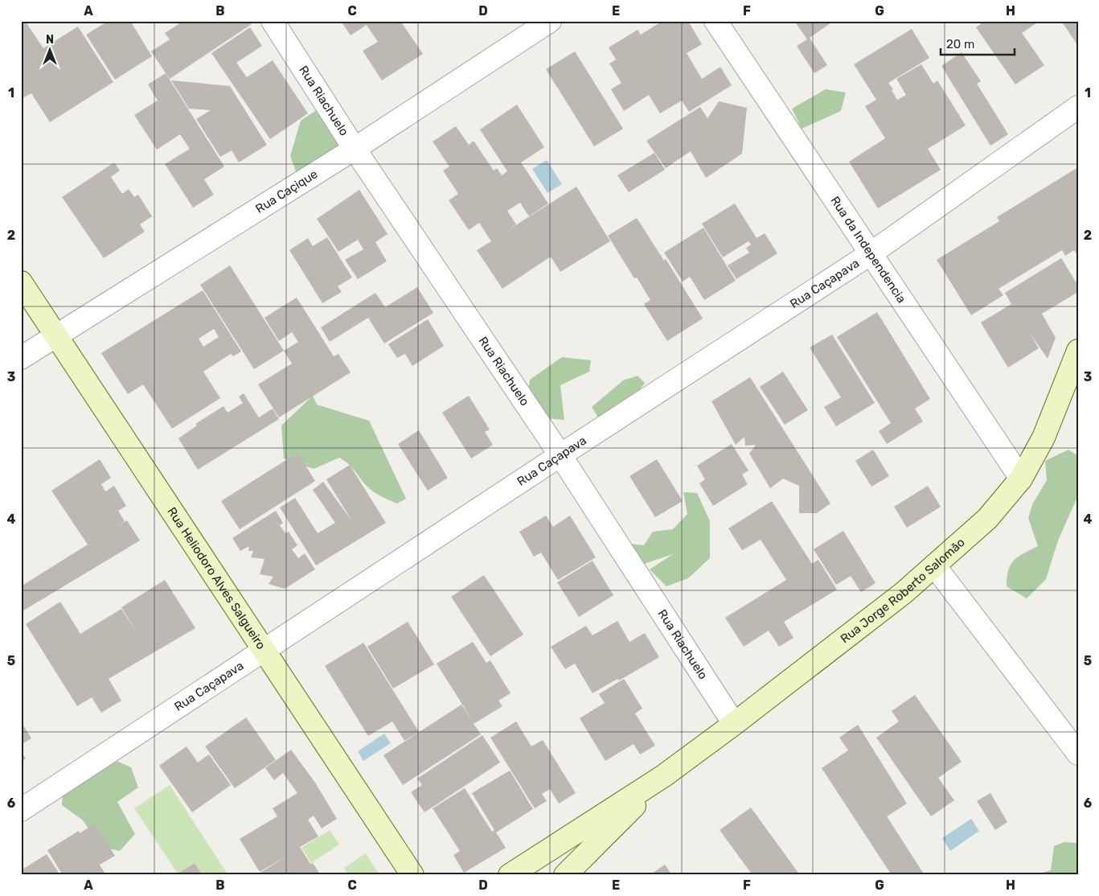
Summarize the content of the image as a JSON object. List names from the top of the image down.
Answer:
{
  "streets": {
    "main road": ["Rua Heliodoro Alves Salgueiro", "Rua Jorge Roberto Salomão"],
    "street": [
      "Rua Riachuelo",
      "Rua Caçique",
      "Rua da Independencia",
      "Rua Caçapava"
    ]
  },
  "crossings": [
    ["Rua Riachuelo", "Rua Caçique"],
    ["Rua Riachuelo", "Rua Caçapava"],
    ["Rua Riachuelo", "Rua Jorge Roberto Salomão"],
    ["Rua Caçique", "Rua Heliodoro Alves Salgueiro"],
    ["Rua da Independencia", "Rua Caçapava"],
    ["Rua da Independencia", "Rua Jorge Roberto Salomão"],
    ["Rua Caçapava", "Rua Heliodoro Alves Salgueiro"]
  ],
  "scale_bar": "20 m",
  "north": "top",
  "grid": {
    "columns": [
      "A",
      "B",
      "C",
      "D",
      "E",
      "F",
      "G",
      "H"
    ],
    "rows": [
      "1",
      "2",
      "3",
      "4",
      "5",
      "6"
    ]
  }
}
